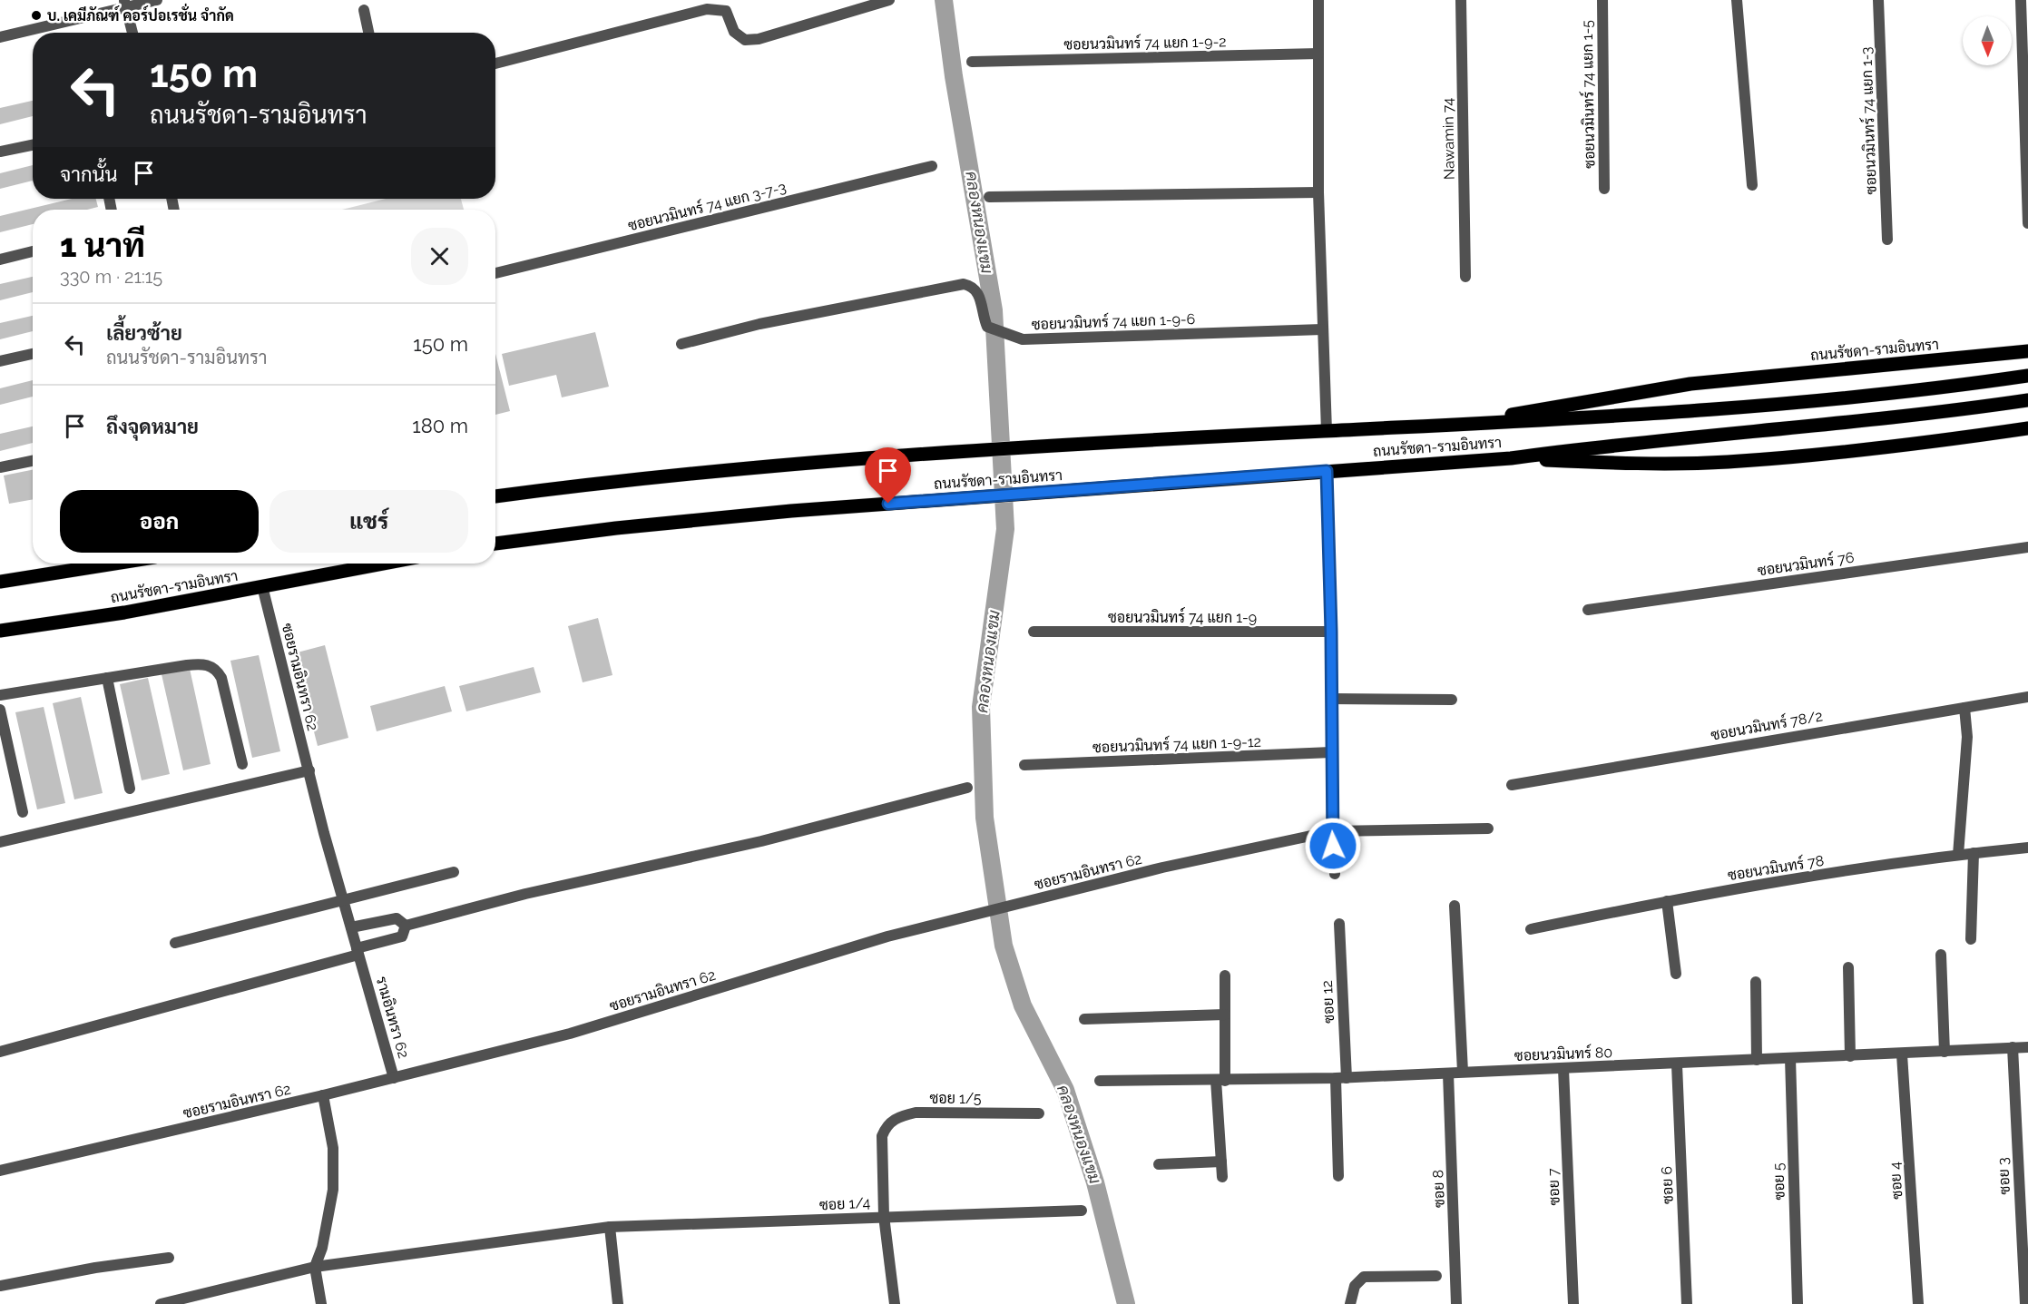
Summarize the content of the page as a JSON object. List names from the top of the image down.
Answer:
{
  "streets": {
    "main road": ["ถนนรัชดา-รามอินทรา"],
    "street": [
      "ซอยนวมินทร์ 74 แยก 1-9-2",
      "ซอยนวมินทร์ 74 แยก 1-5",
      "ซอยนวมินทร์ 74 แยก 1-3",
      "Nawamin 74",
      "ซอยนวมินทร์ 74 แยก 3-7-3",
      "ซอยนวมินทร์ 74 แยก 1-9-6",
      "ซอยนวมินทร์ 76",
      "ซอยนวมินทร์ 74 แยก 1-9",
      "ซอยรามอินทรา 62",
      "ซอยนวมินทร์ 78/2",
      "ซอยนวมินทร์ 74 แยก 1-9-12",
      "ซอยนวมินทร์ 78",
      "ซอย 12",
      "รามอินทรา 62",
      "ซอยนวมินทร์ 80",
      "ซอย 1/5",
      "ซอย 3",
      "ซอย 4",
      "ซอย 5",
      "ซอย 6",
      "ซอย 7",
      "ซอย 8",
      "ซอย 1/4"
    ]
  },
  "crossings": [
    ["ถนนรัชดา-รามอินทรา", "ซอยรามอินทรา 62"],
    ["ซอยรามอินทรา 62", "รามอินทรา 62"],
    ["ซอย 12", "ซอยนวมินทร์ 80"],
    ["ซอยนวมินทร์ 80", "ซอย 3"],
    ["ซอยนวมินทร์ 80", "ซอย 4"],
    ["ซอยนวมินทร์ 80", "ซอย 5"],
    ["ซอยนวมินทร์ 80", "ซอย 6"],
    ["ซอยนวมินทร์ 80", "ซอย 7"],
    ["ซอยนวมินทร์ 80", "ซอย 8"],
    ["ซอย 1/5", "ซอย 1/4"]
  ],
  "water": ["คลองหนองแขม"],
  "places": ["บ. เคมีภัณฑ์ คอร์ปอเรชั่น จำกัด"],
  "north": "bottom",
  "page": {
    "turn": ["150 m", "ถนนรัชดา-รามอินทรา"],
    "then": "จากนั้น",
    "heading": ["1 นาที", "330 m · 21:15"],
    "list": [
      {
        "name": "เลี้ยวซ้าย",
        "note": "ถนนรัชดา-รามอินทรา",
        "value": "150 m"
      },
      {
        "name": "ถึงจุดหมาย",
        "value": "180 m"
      }
    ],
    "buttons": ["ออก", "แชร์"]
  }
}
